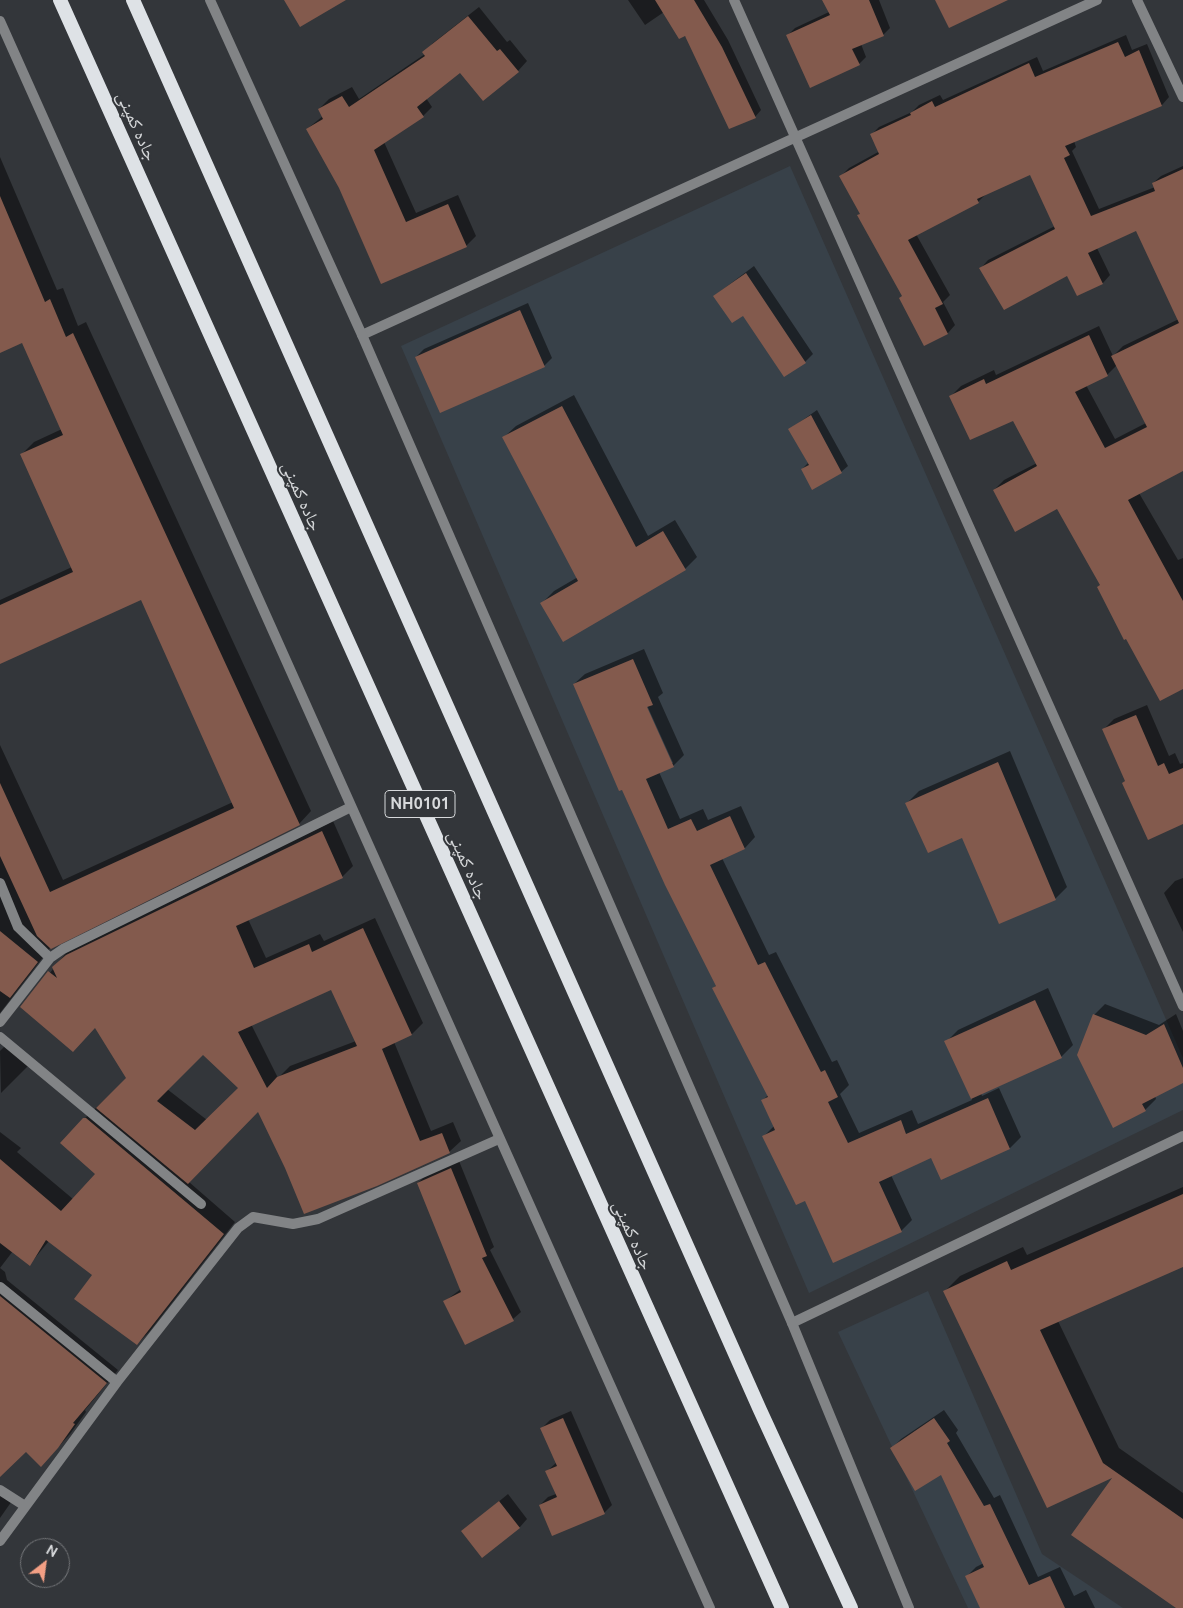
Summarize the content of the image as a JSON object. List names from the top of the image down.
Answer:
{
  "streets": {
    "highway": ["جاده کمپنی", "NH0101"]
  },
  "north": "top right"
}
